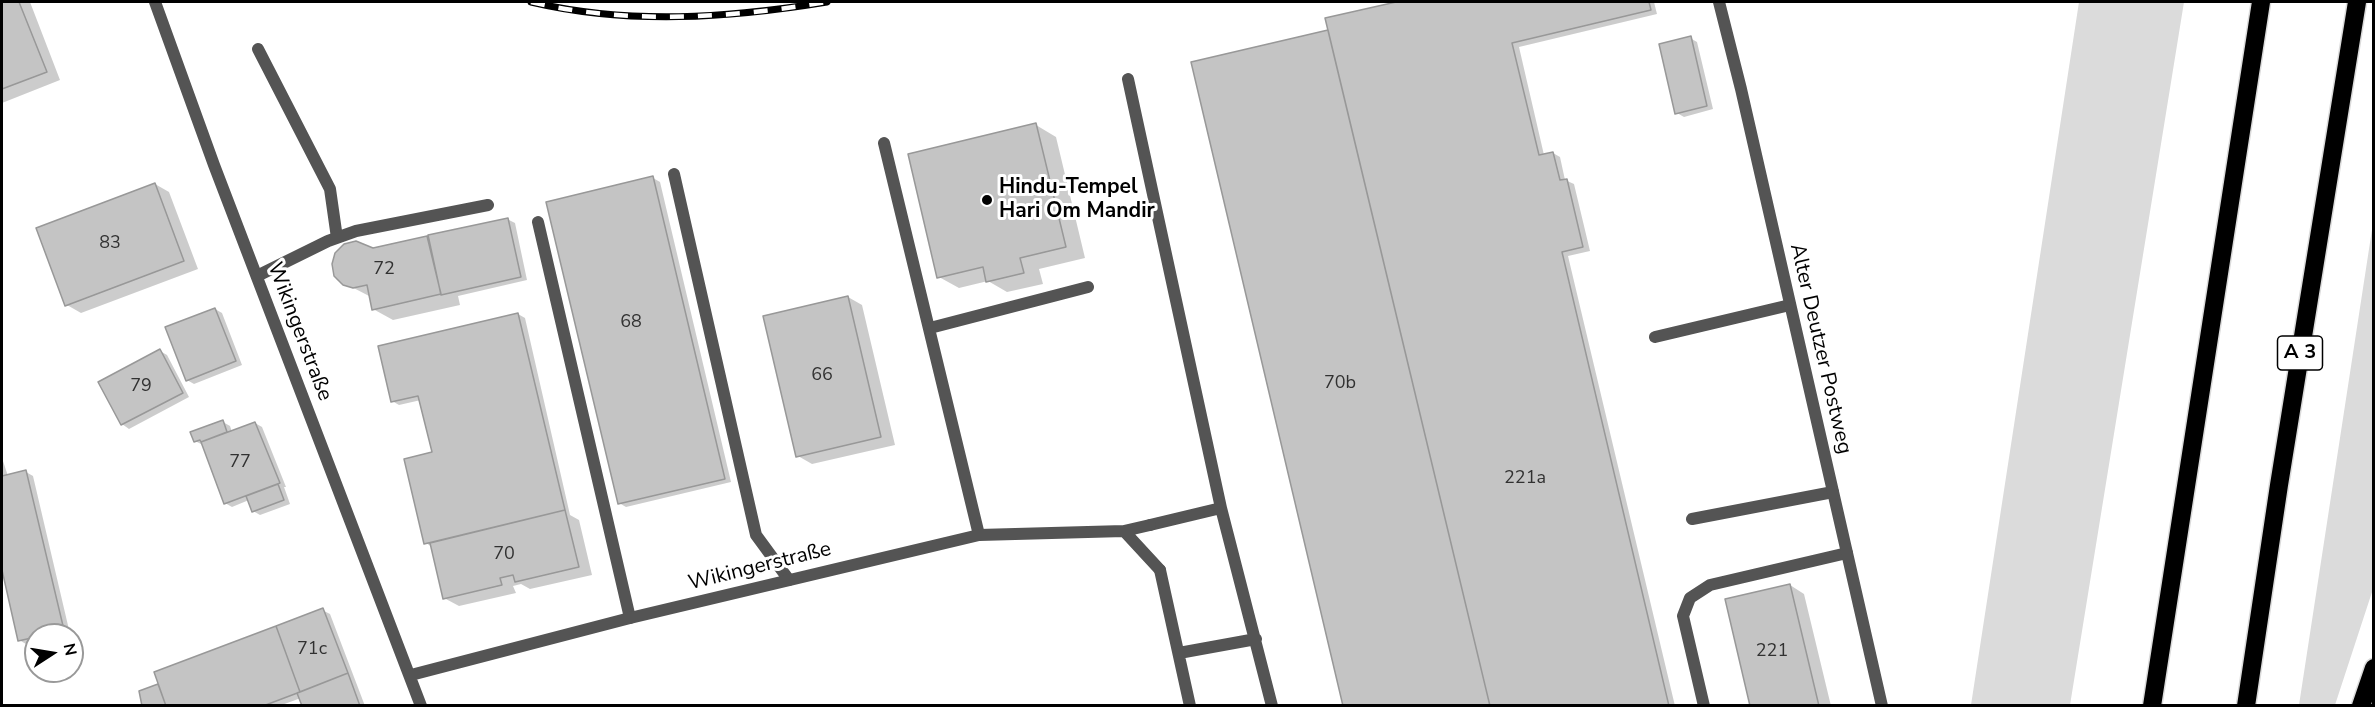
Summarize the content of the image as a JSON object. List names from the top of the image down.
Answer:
{
  "streets": {
    "highway": ["A 3"],
    "street": ["Wikingerstraße", "Alter Deutzer Postweg"]
  },
  "places": ["Hindu-Tempel Hari Om Mandir"],
  "house_numbers": [
    "83",
    "72",
    "68",
    "66",
    "70b",
    "79",
    "77",
    "221a",
    "70",
    "71c",
    "221"
  ],
  "north": "right"
}
